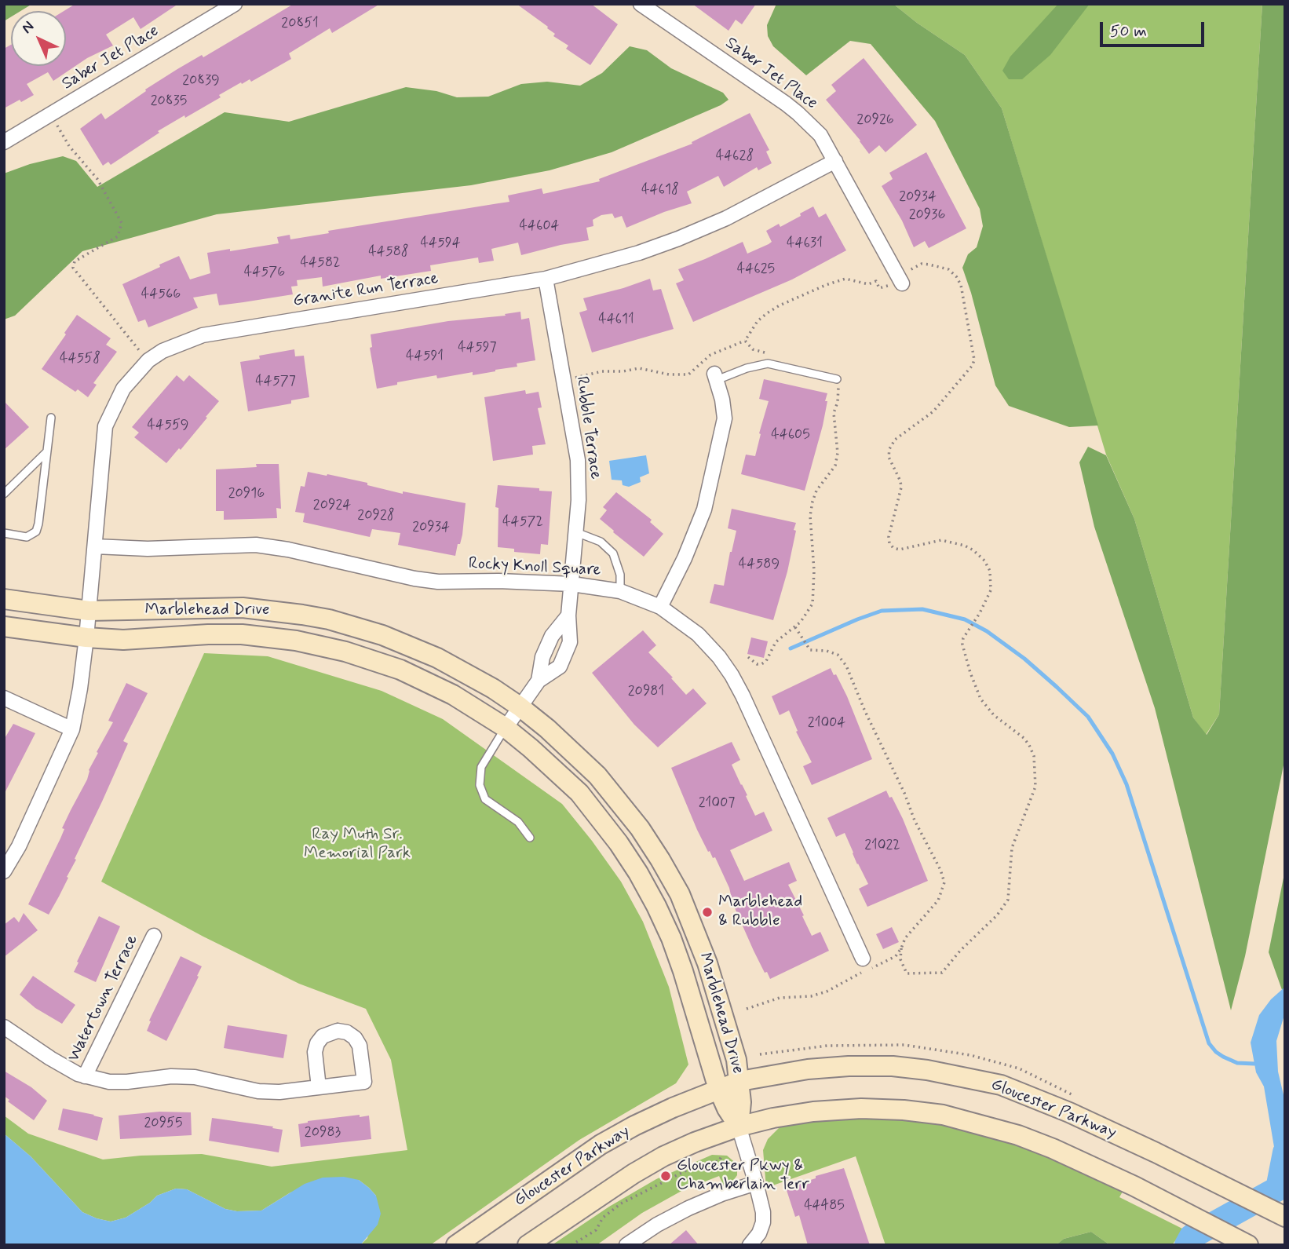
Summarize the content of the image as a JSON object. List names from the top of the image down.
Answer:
{
  "streets": {
    "street": [
      "Saber Jet Place",
      "Granite Run Terrace",
      "Rubble Terrace",
      "Rocky Knoll Square",
      "Marblehead Drive",
      "Watertown Terrace",
      "Gloucester Parkway"
    ]
  },
  "crossings": [
    ["Saber Jet Place", "Granite Run Terrace"],
    ["Granite Run Terrace", "Rubble Terrace"],
    ["Granite Run Terrace", "Rocky Knoll Square"],
    ["Granite Run Terrace", "Marblehead Drive"],
    ["Rubble Terrace", "Rocky Knoll Square"],
    ["Rubble Terrace", "Marblehead Drive"],
    ["Marblehead Drive", "Gloucester Parkway"]
  ],
  "parks": ["Ray Muth Sr. Memorial Park"],
  "places": ["Marblehead & Rubble", "Gloucester Pkwy & Chamberlain Terr"],
  "house_numbers": [
    "20851",
    "20839",
    "20835",
    "20926",
    "44628",
    "44618",
    "20934",
    "20936",
    "44604",
    "44594",
    "44631",
    "44588",
    "44582",
    "44625",
    "44576",
    "44566",
    "44611",
    "44597",
    "44591",
    "44558",
    "44577",
    "44559",
    "44605",
    "20916",
    "20924",
    "20928",
    "44572",
    "20934",
    "44589",
    "20981",
    "21004",
    "21007",
    "21022",
    "20955",
    "20983",
    "44485"
  ],
  "scale_bar": "50 m",
  "north": "top left"
}
